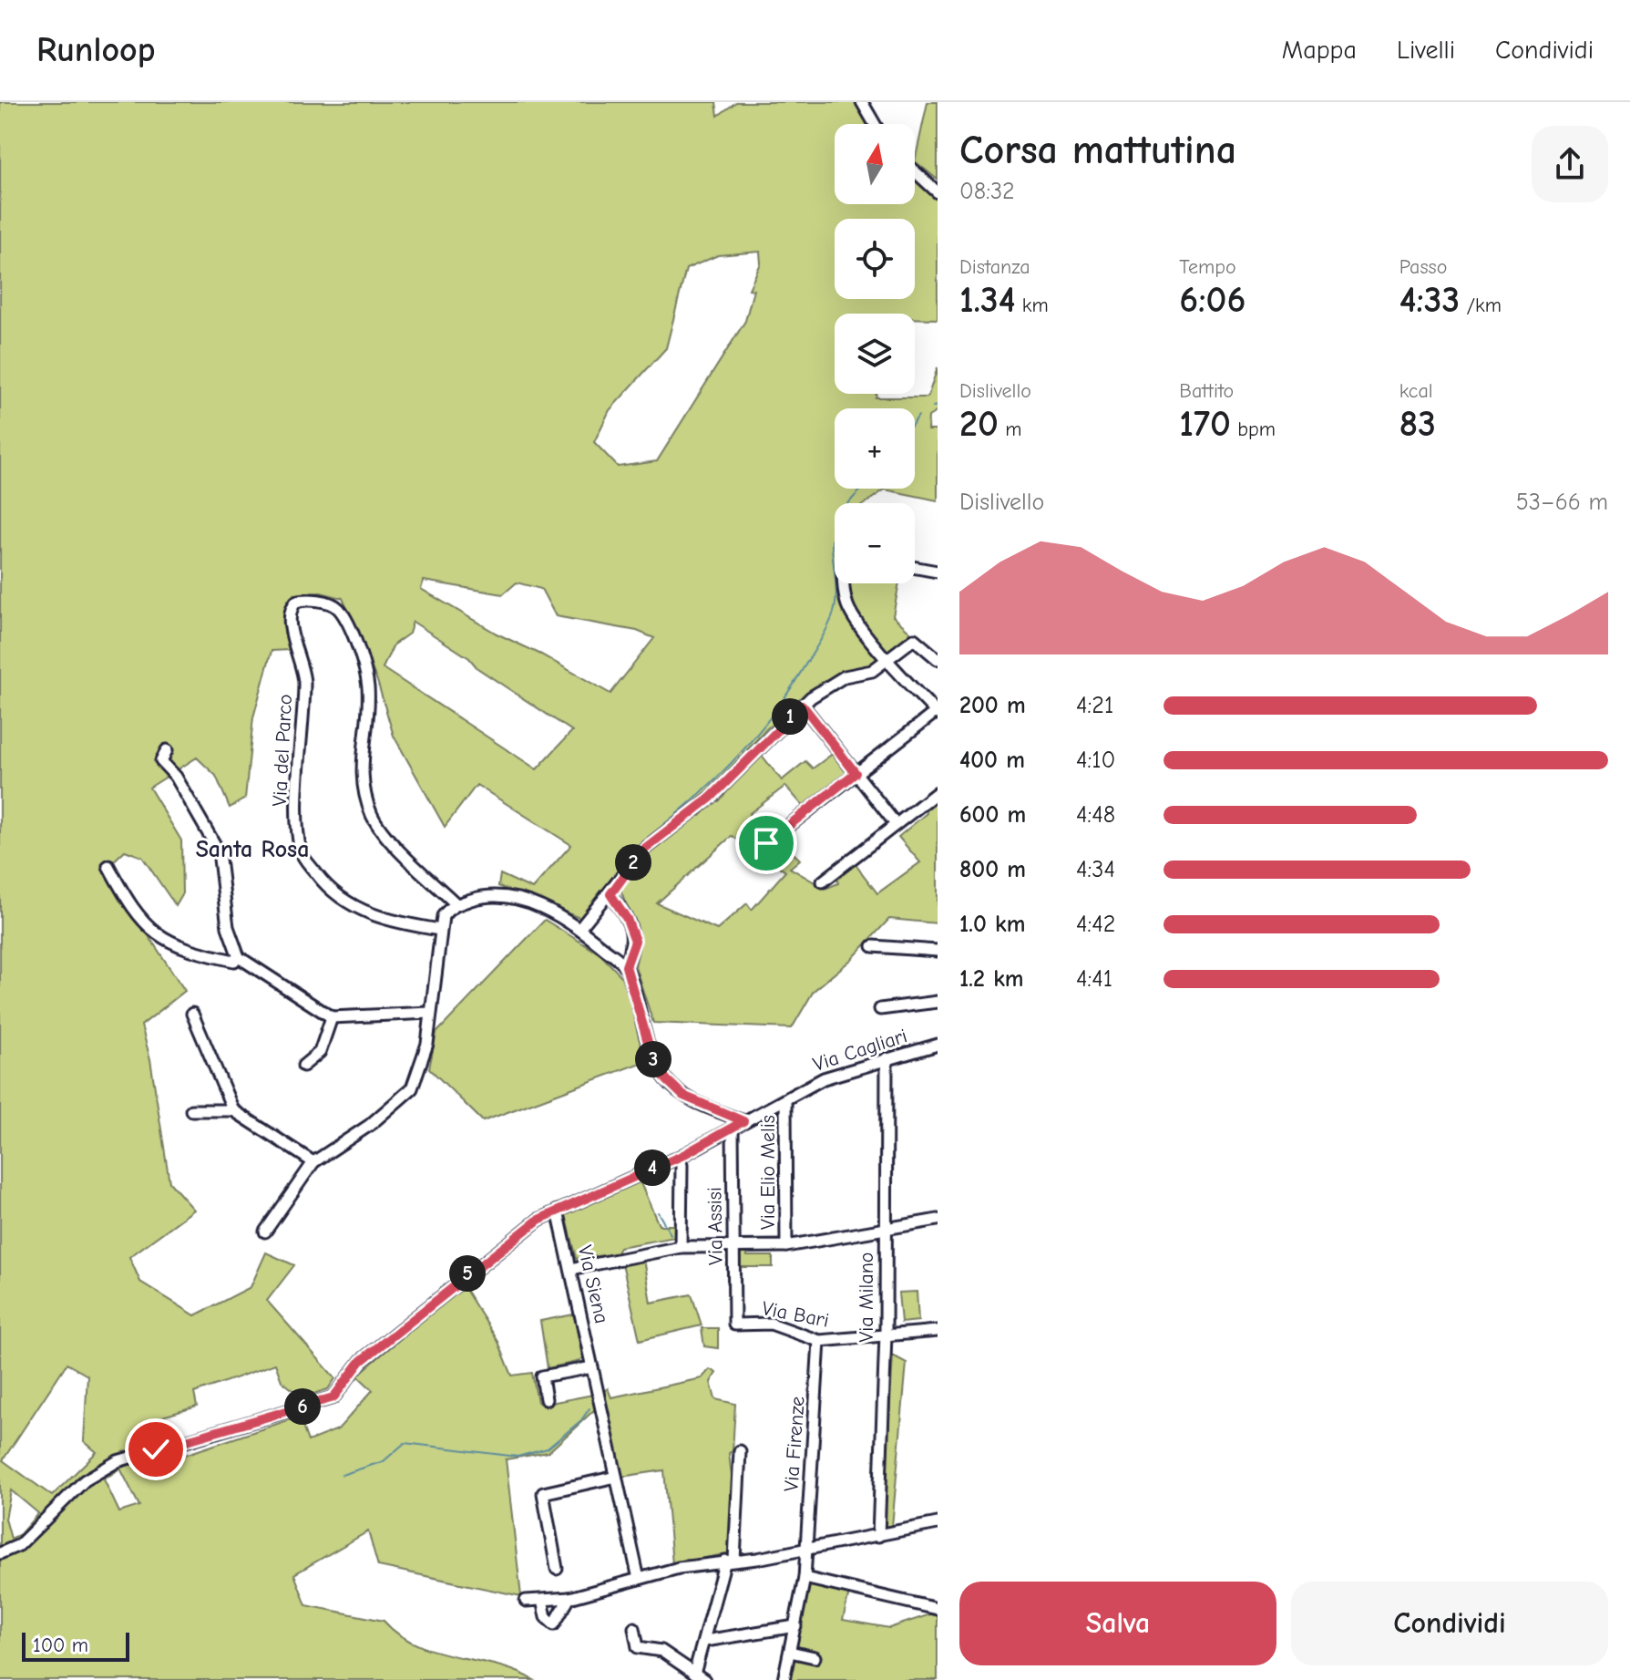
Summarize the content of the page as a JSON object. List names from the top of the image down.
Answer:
{
  "streets": {
    "street": [
      "Via del Parco",
      "Via Cagliari",
      "Via Elio Melis",
      "Via Assisi",
      "Via Siena",
      "Via Milano",
      "Via Bari",
      "Via Firenze"
    ]
  },
  "crossings": [
    ["Via Cagliari", "Via Elio Melis"],
    ["Via Cagliari", "Via Assisi"],
    ["Via Cagliari", "Via Siena"],
    ["Via Cagliari", "Via Milano"],
    ["Via Assisi", "Via Bari"],
    ["Via Milano", "Via Bari"],
    ["Via Bari", "Via Firenze"]
  ],
  "districts": ["Santa Rosa"],
  "scale_bar": "100 m",
  "north": "top",
  "page": {
    "header": "Runloop",
    "nav": ["Mappa", "Livelli", "Condividi"],
    "heading": ["Corsa mattutina", "08:32"],
    "map_buttons": ["+", "−"],
    "stats": [
      ["Distanza", "1.34 km"],
      ["Tempo", "6:06"],
      ["Passo", "4:33 /km"],
      ["Dislivello", "20 m"],
      ["Battito", "170 bpm"],
      ["kcal", "83"]
    ],
    "chart": ["Dislivello", "53–66 m"],
    "list": [
      {
        "name": "200 m",
        "note": "4:21"
      },
      {
        "name": "400 m",
        "note": "4:10"
      },
      {
        "name": "600 m",
        "note": "4:48"
      },
      {
        "name": "800 m",
        "note": "4:34"
      },
      {
        "name": "1.0 km",
        "note": "4:42"
      },
      {
        "name": "1.2 km",
        "note": "4:41"
      }
    ],
    "pins": [
      "1",
      "2",
      "3",
      "4",
      "5",
      "6"
    ],
    "buttons": ["Salva", "Condividi"],
    "scale": "100 m"
  }
}
